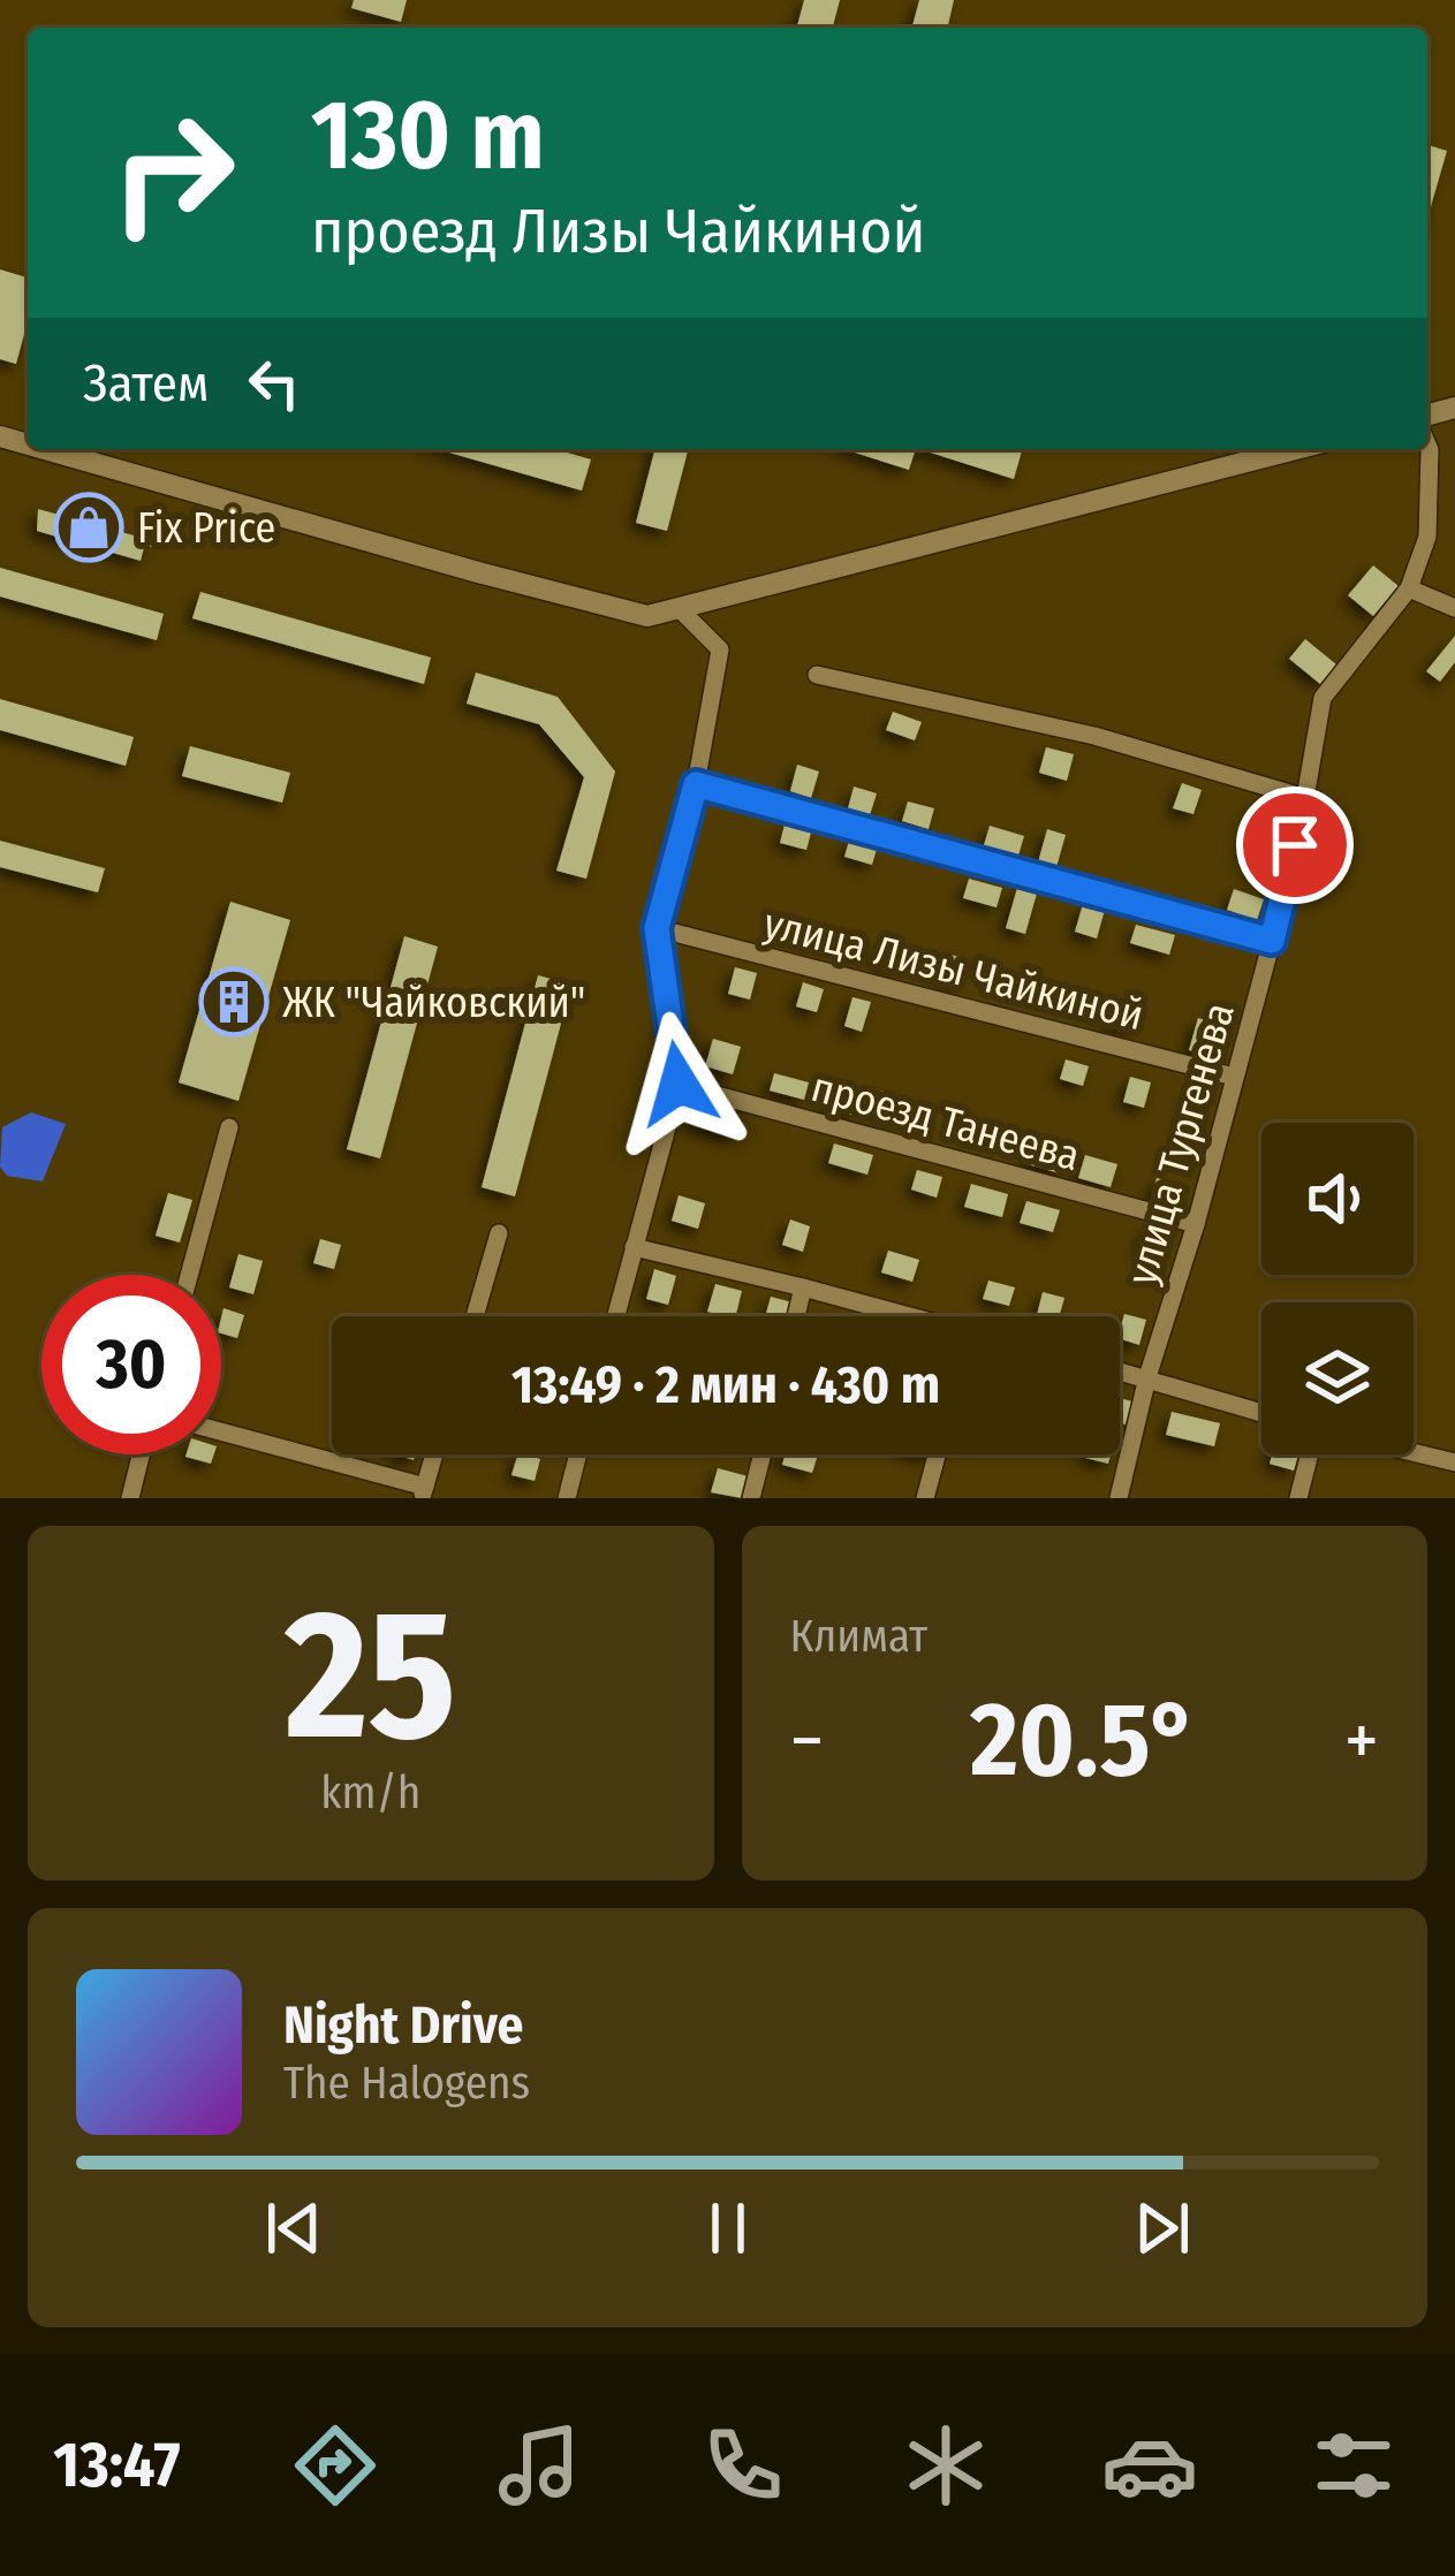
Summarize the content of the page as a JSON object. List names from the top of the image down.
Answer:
{
  "streets": {
    "street": ["улица Лизы Чайкиной", "проезд Танеева", "улица Тургенева"]
  },
  "crossings": [
    ["улица Лизы Чайкиной", "улица Тургенева"],
    ["проезд Танеева", "улица Тургенева"]
  ],
  "places": {
    "shop": ["Fix Price"],
    "building": ["ЖК \"Чайковский\""]
  },
  "page": {
    "turn": ["130 m", "проезд Лизы Чайкиной"],
    "then": "Затем",
    "limit": "30",
    "trip": "13:49 · 2 мин · 430 m",
    "tile": [
      ["25", "km/h"],
      "Климат"
    ],
    "heat": ["−", "20.5°", "+"],
    "song": ["Night Drive", "The Halogens"],
    "tabs": "13:47"
  }
}
